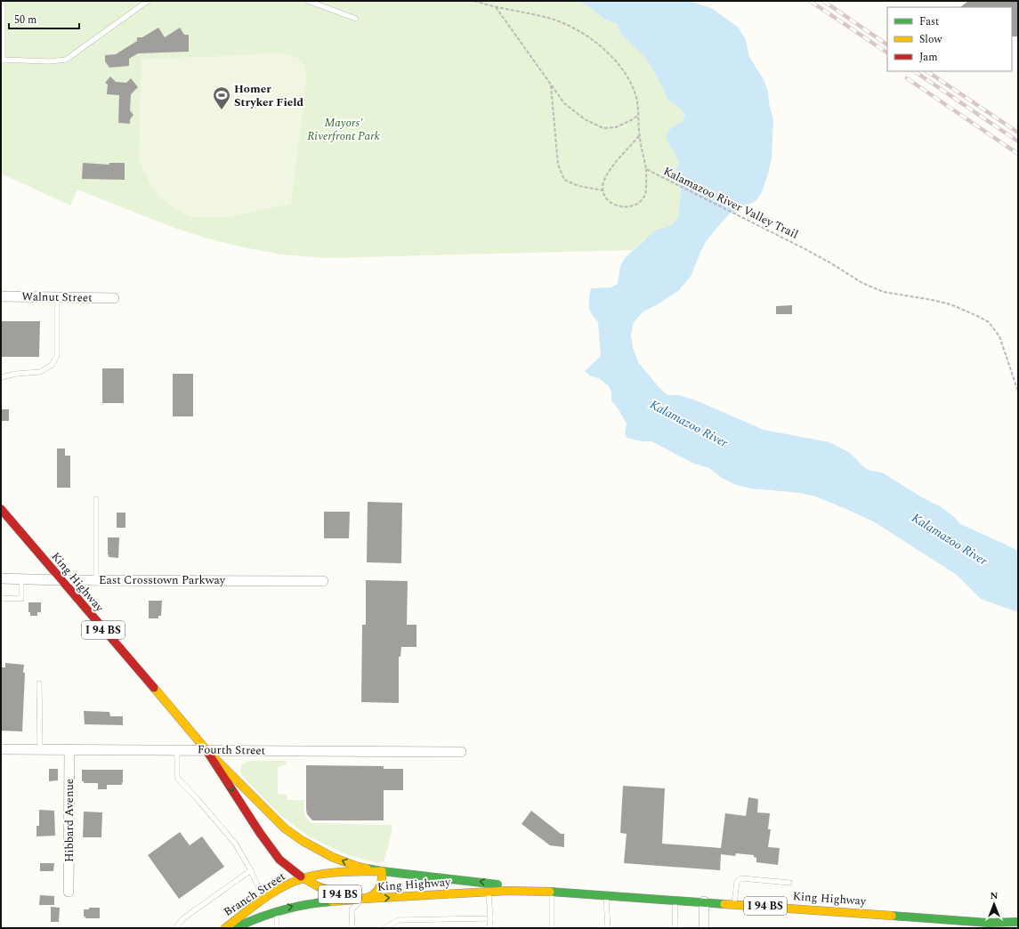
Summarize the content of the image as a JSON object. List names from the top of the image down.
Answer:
{
  "streets": {
    "main road": ["King Highway", "I 94 BS", "Branch Street"],
    "street": [
      "Walnut Street",
      "East Crosstown Parkway",
      "Fourth Street",
      "Hibbard Avenue"
    ],
    "path": ["Kalamazoo River Valley Trail"]
  },
  "crossings": [
    ["East Crosstown Parkway", "King Highway"],
    ["King Highway", "Fourth Street"],
    ["King Highway", "Branch Street"],
    ["Fourth Street", "Hibbard Avenue"]
  ],
  "water": ["Kalamazoo River"],
  "parks": ["Mayors' Riverfront Park"],
  "places": {
    "sports": ["Homer Stryker Field"]
  },
  "legend": ["Fast", "Slow", "Jam"],
  "scale_bar": "50 m",
  "north": "top"
}
